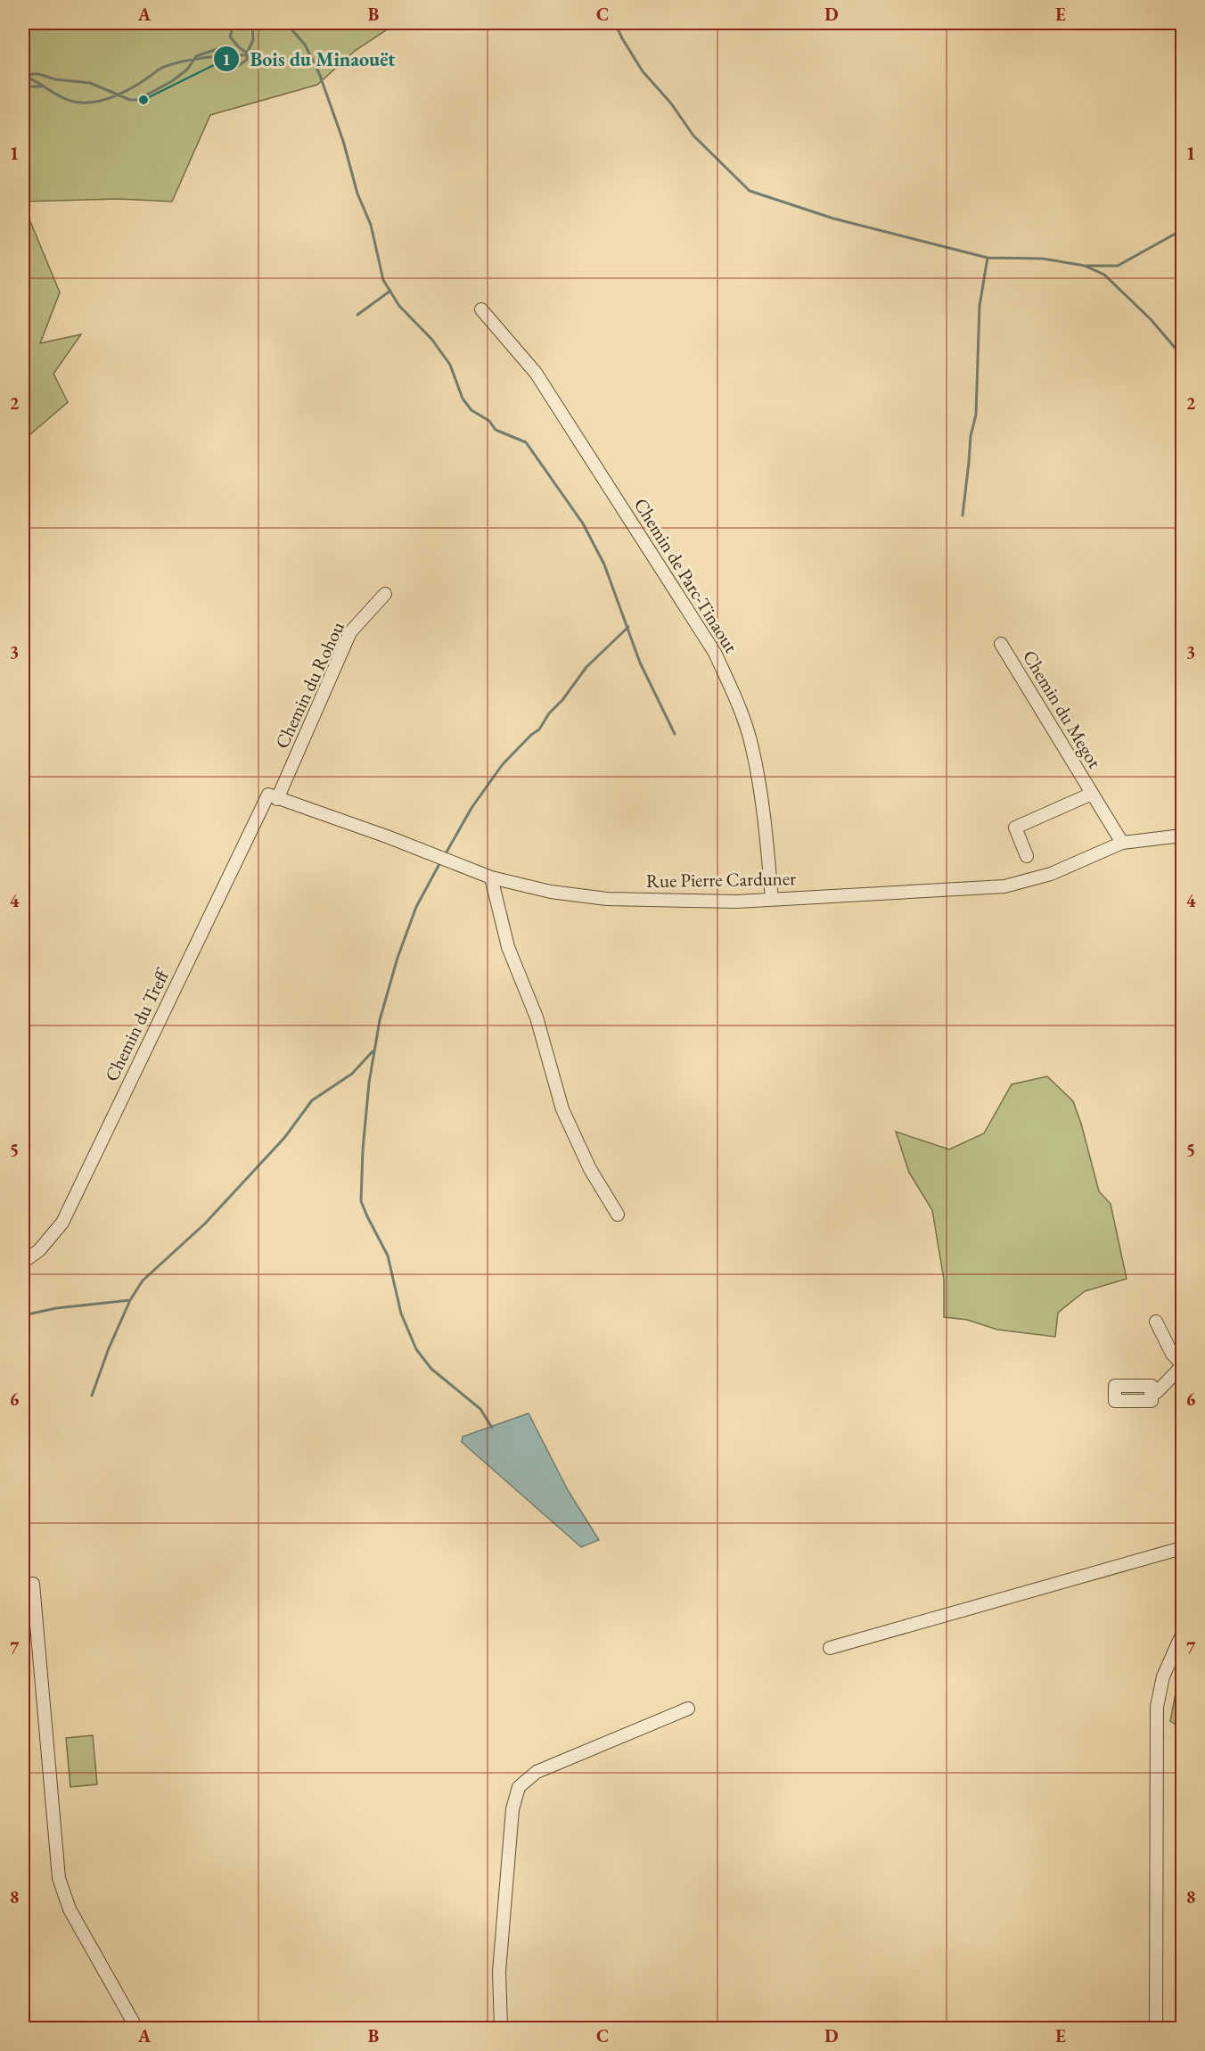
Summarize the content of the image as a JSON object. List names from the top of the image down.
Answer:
{
  "streets": {
    "street": [
      "Chemin de Parc-Tinaout",
      "Chemin du Rohou",
      "Chemin du Megot",
      "Rue Pierre Carduner",
      "Chemin du Treff"
    ]
  },
  "crossings": [
    ["Chemin de Parc-Tinaout", "Rue Pierre Carduner"],
    ["Chemin du Rohou", "Rue Pierre Carduner"],
    ["Chemin du Rohou", "Chemin du Treff"],
    ["Chemin du Megot", "Rue Pierre Carduner"],
    ["Rue Pierre Carduner", "Chemin du Treff"]
  ],
  "places": ["Bois du Minaouët"],
  "grid": {
    "columns": [
      "A",
      "B",
      "C",
      "D",
      "E"
    ],
    "rows": [
      "1",
      "2",
      "3",
      "4",
      "5",
      "6",
      "7",
      "8"
    ]
  }
}
